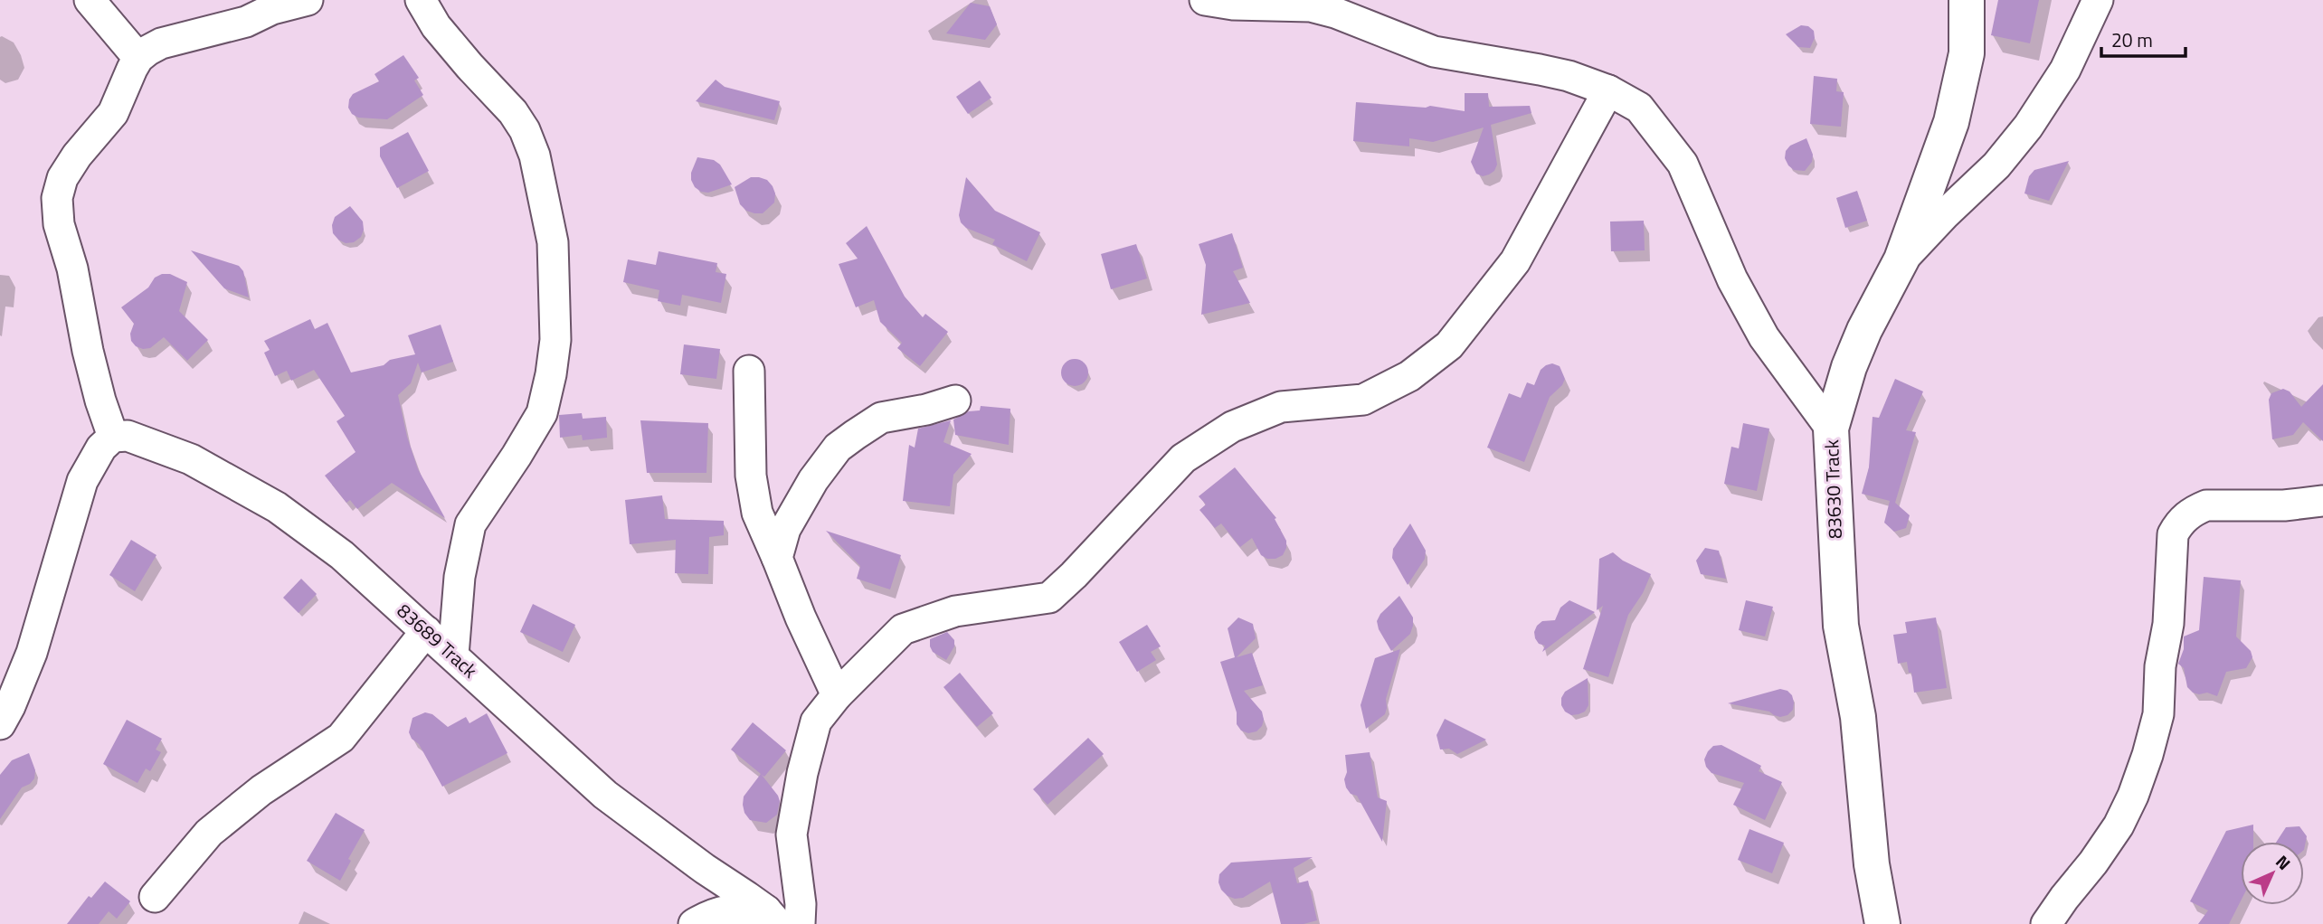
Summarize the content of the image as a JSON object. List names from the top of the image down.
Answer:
{
  "streets": {
    "street": ["83630 Track", "83689 Track"]
  },
  "scale_bar": "20 m",
  "north": "top right"
}
